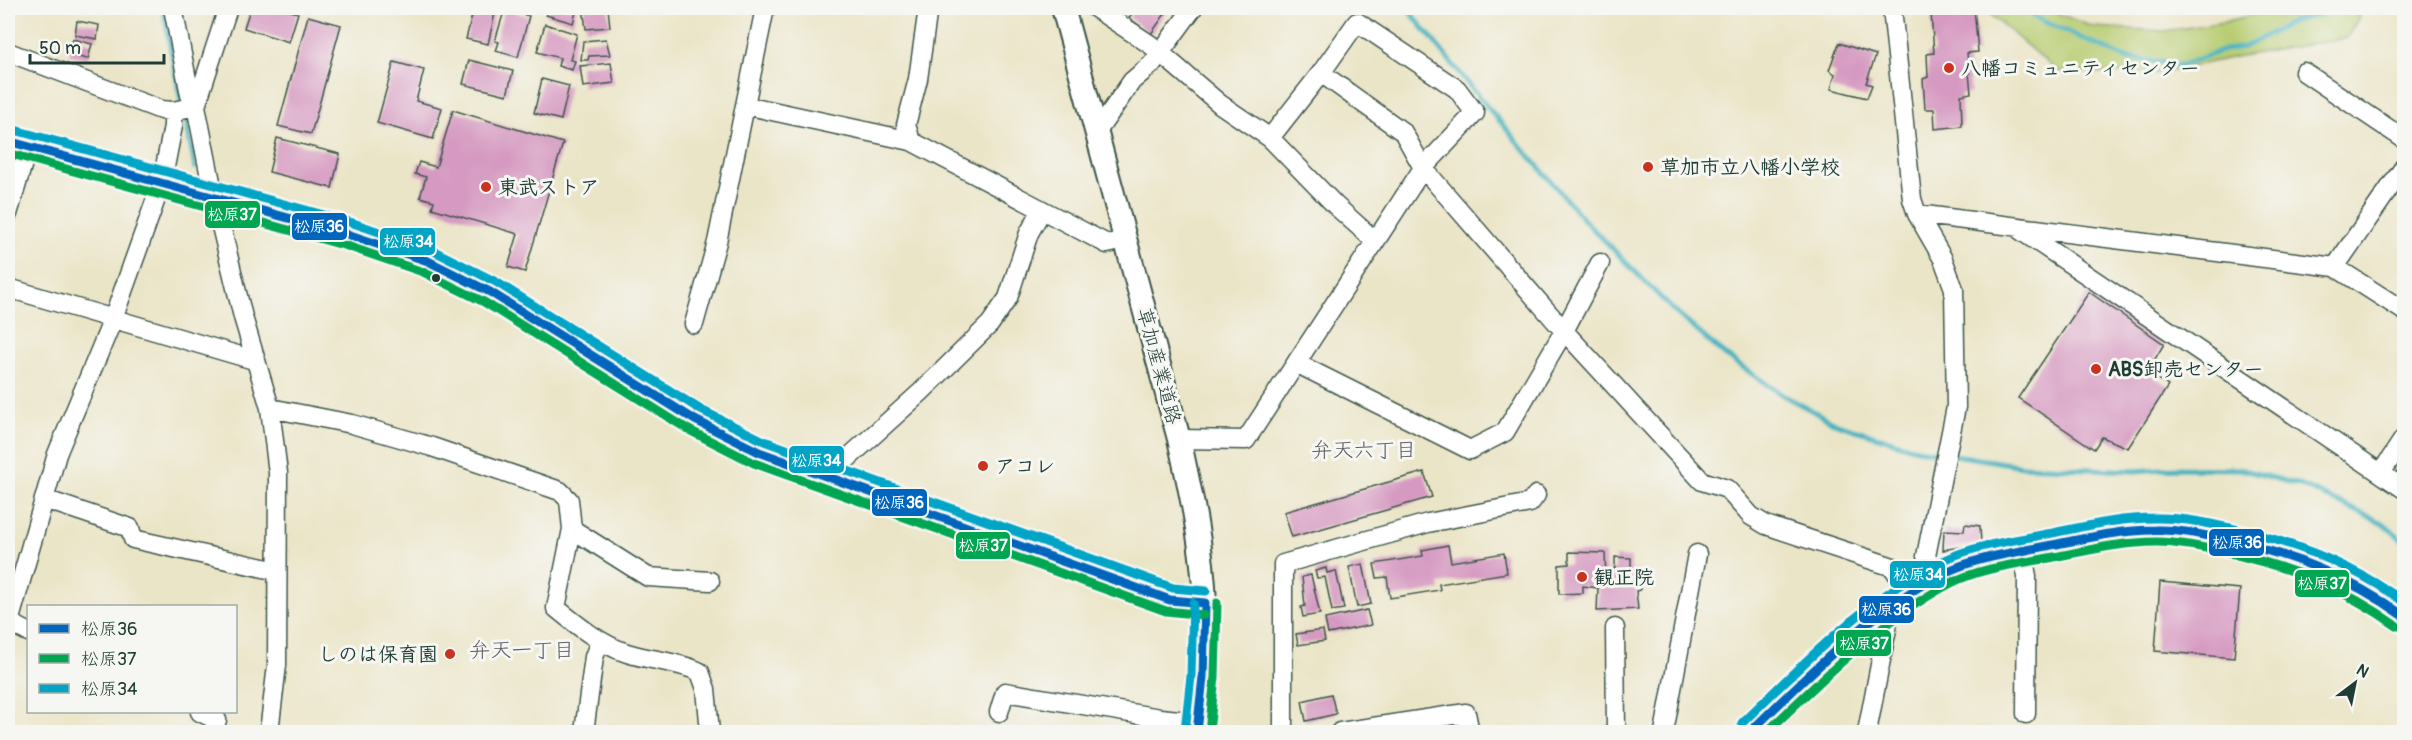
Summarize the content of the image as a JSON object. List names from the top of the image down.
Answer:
{
  "streets": {
    "main road": ["草加産業道路"]
  },
  "districts": ["弁天六丁目", "弁天一丁目"],
  "places": [
    "八幡コミュニティセンター",
    "草加市立八幡小学校",
    "東武ストア",
    "ABS卸売センター",
    "アコレ",
    "観正院",
    "しのは保育園"
  ],
  "lines": ["transit line 松原34", "transit line 松原36", "transit line 松原37"],
  "legend": ["松原36", "松原37", "松原34"],
  "scale_bar": "50 m",
  "north": "top right"
}
